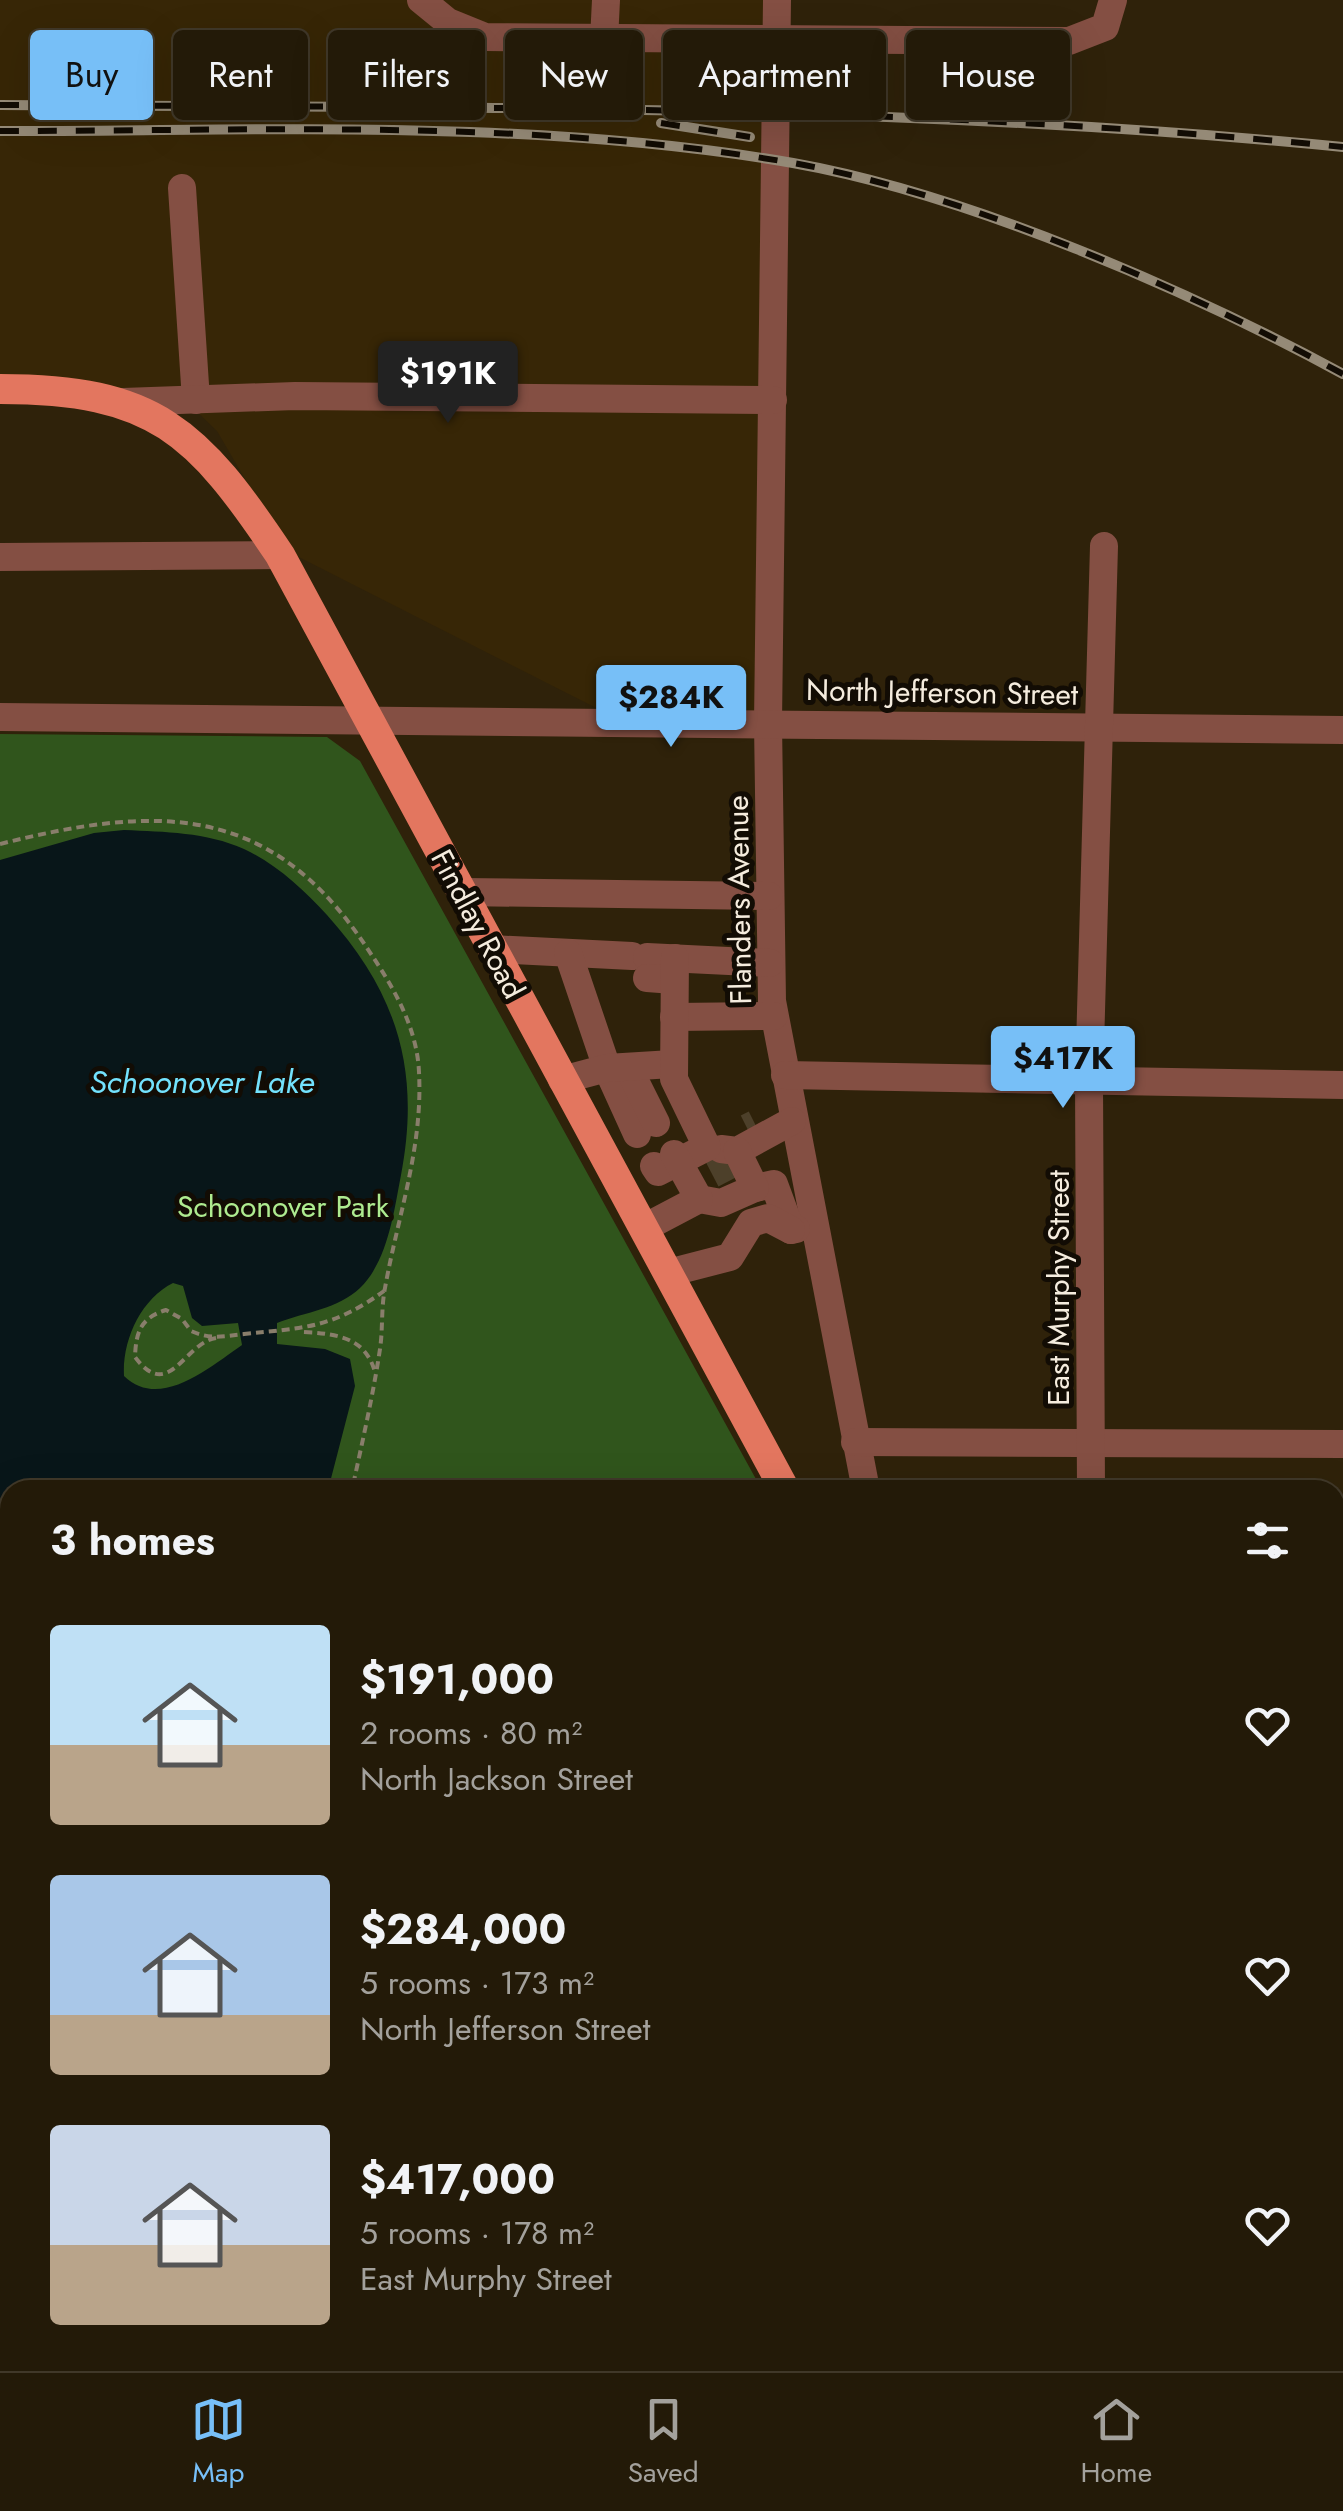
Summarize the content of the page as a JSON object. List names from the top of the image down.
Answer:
{
  "streets": {
    "main road": ["Findlay Road"],
    "street": ["North Jefferson Street", "Flanders Avenue", "East Murphy Street"]
  },
  "crossings": [
    ["North Jefferson Street", "Flanders Avenue"],
    ["North Jefferson Street", "Findlay Road"],
    ["North Jefferson Street", "East Murphy Street"]
  ],
  "water": ["Schoonover Lake"],
  "parks": ["Schoonover Park"],
  "page": {
    "chip": [
      "Buy",
      "Rent",
      "Filters",
      "New",
      "Apartment",
      "House"
    ],
    "price": ["$191K", "$284K", "$417K"],
    "heading": "3 homes",
    "list": [
      {
        "name": "$191,000",
        "note": "2 rooms · 80 m² · North Jackson Street"
      },
      {
        "name": "$284,000",
        "note": "5 rooms · 173 m² · North Jefferson Street"
      },
      {
        "name": "$417,000",
        "note": "5 rooms · 178 m² · East Murphy Street"
      }
    ],
    "tabs": ["Map", "Saved", "Home"]
  }
}
